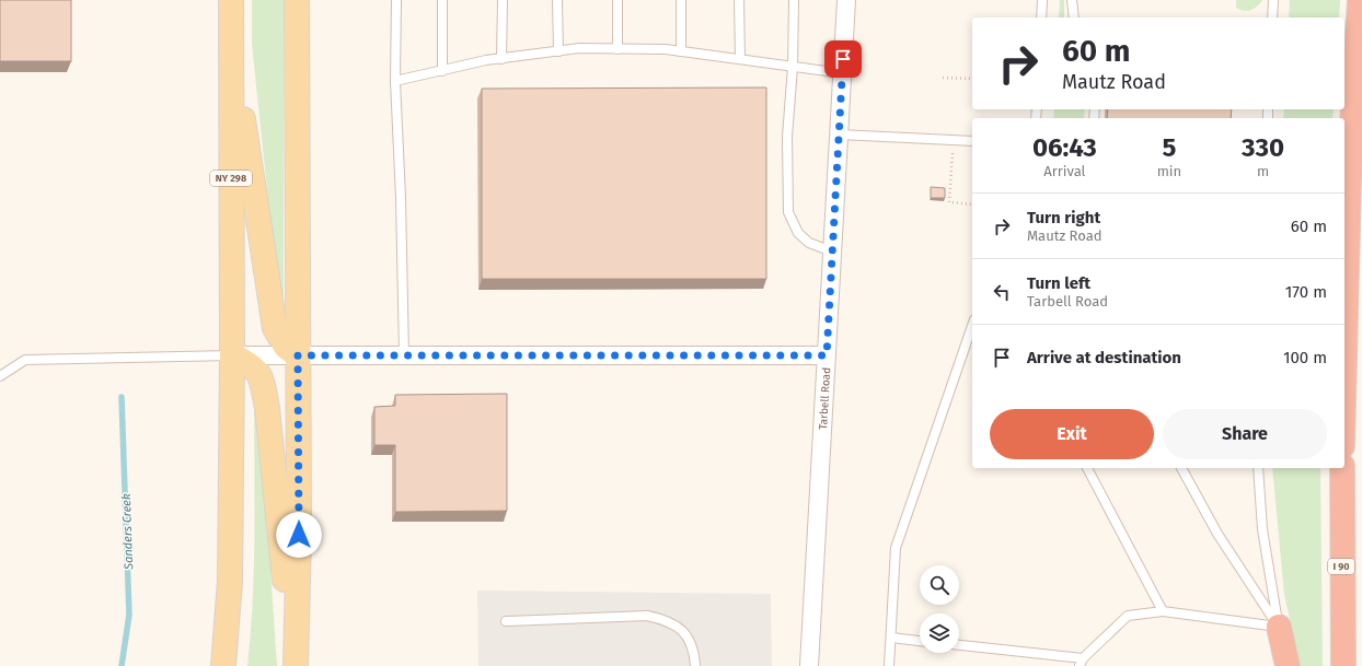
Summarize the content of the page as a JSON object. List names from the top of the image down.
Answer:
{
  "streets": {
    "highway": ["I 90"],
    "main road": ["NY 298"],
    "street": ["Tarbell Road"]
  },
  "water": ["Sanders Creek"],
  "page": {
    "turn": ["60 m", "Mautz Road"],
    "eta": [
      "06:43",
      "Arrival",
      "5",
      "min",
      "330",
      "m"
    ],
    "list": [
      {
        "name": "Turn right",
        "note": "Mautz Road",
        "value": "60 m"
      },
      {
        "name": "Turn left",
        "note": "Tarbell Road",
        "value": "170 m"
      },
      {
        "name": "Arrive at destination",
        "value": "100 m"
      }
    ],
    "buttons": ["Exit", "Share"]
  }
}
